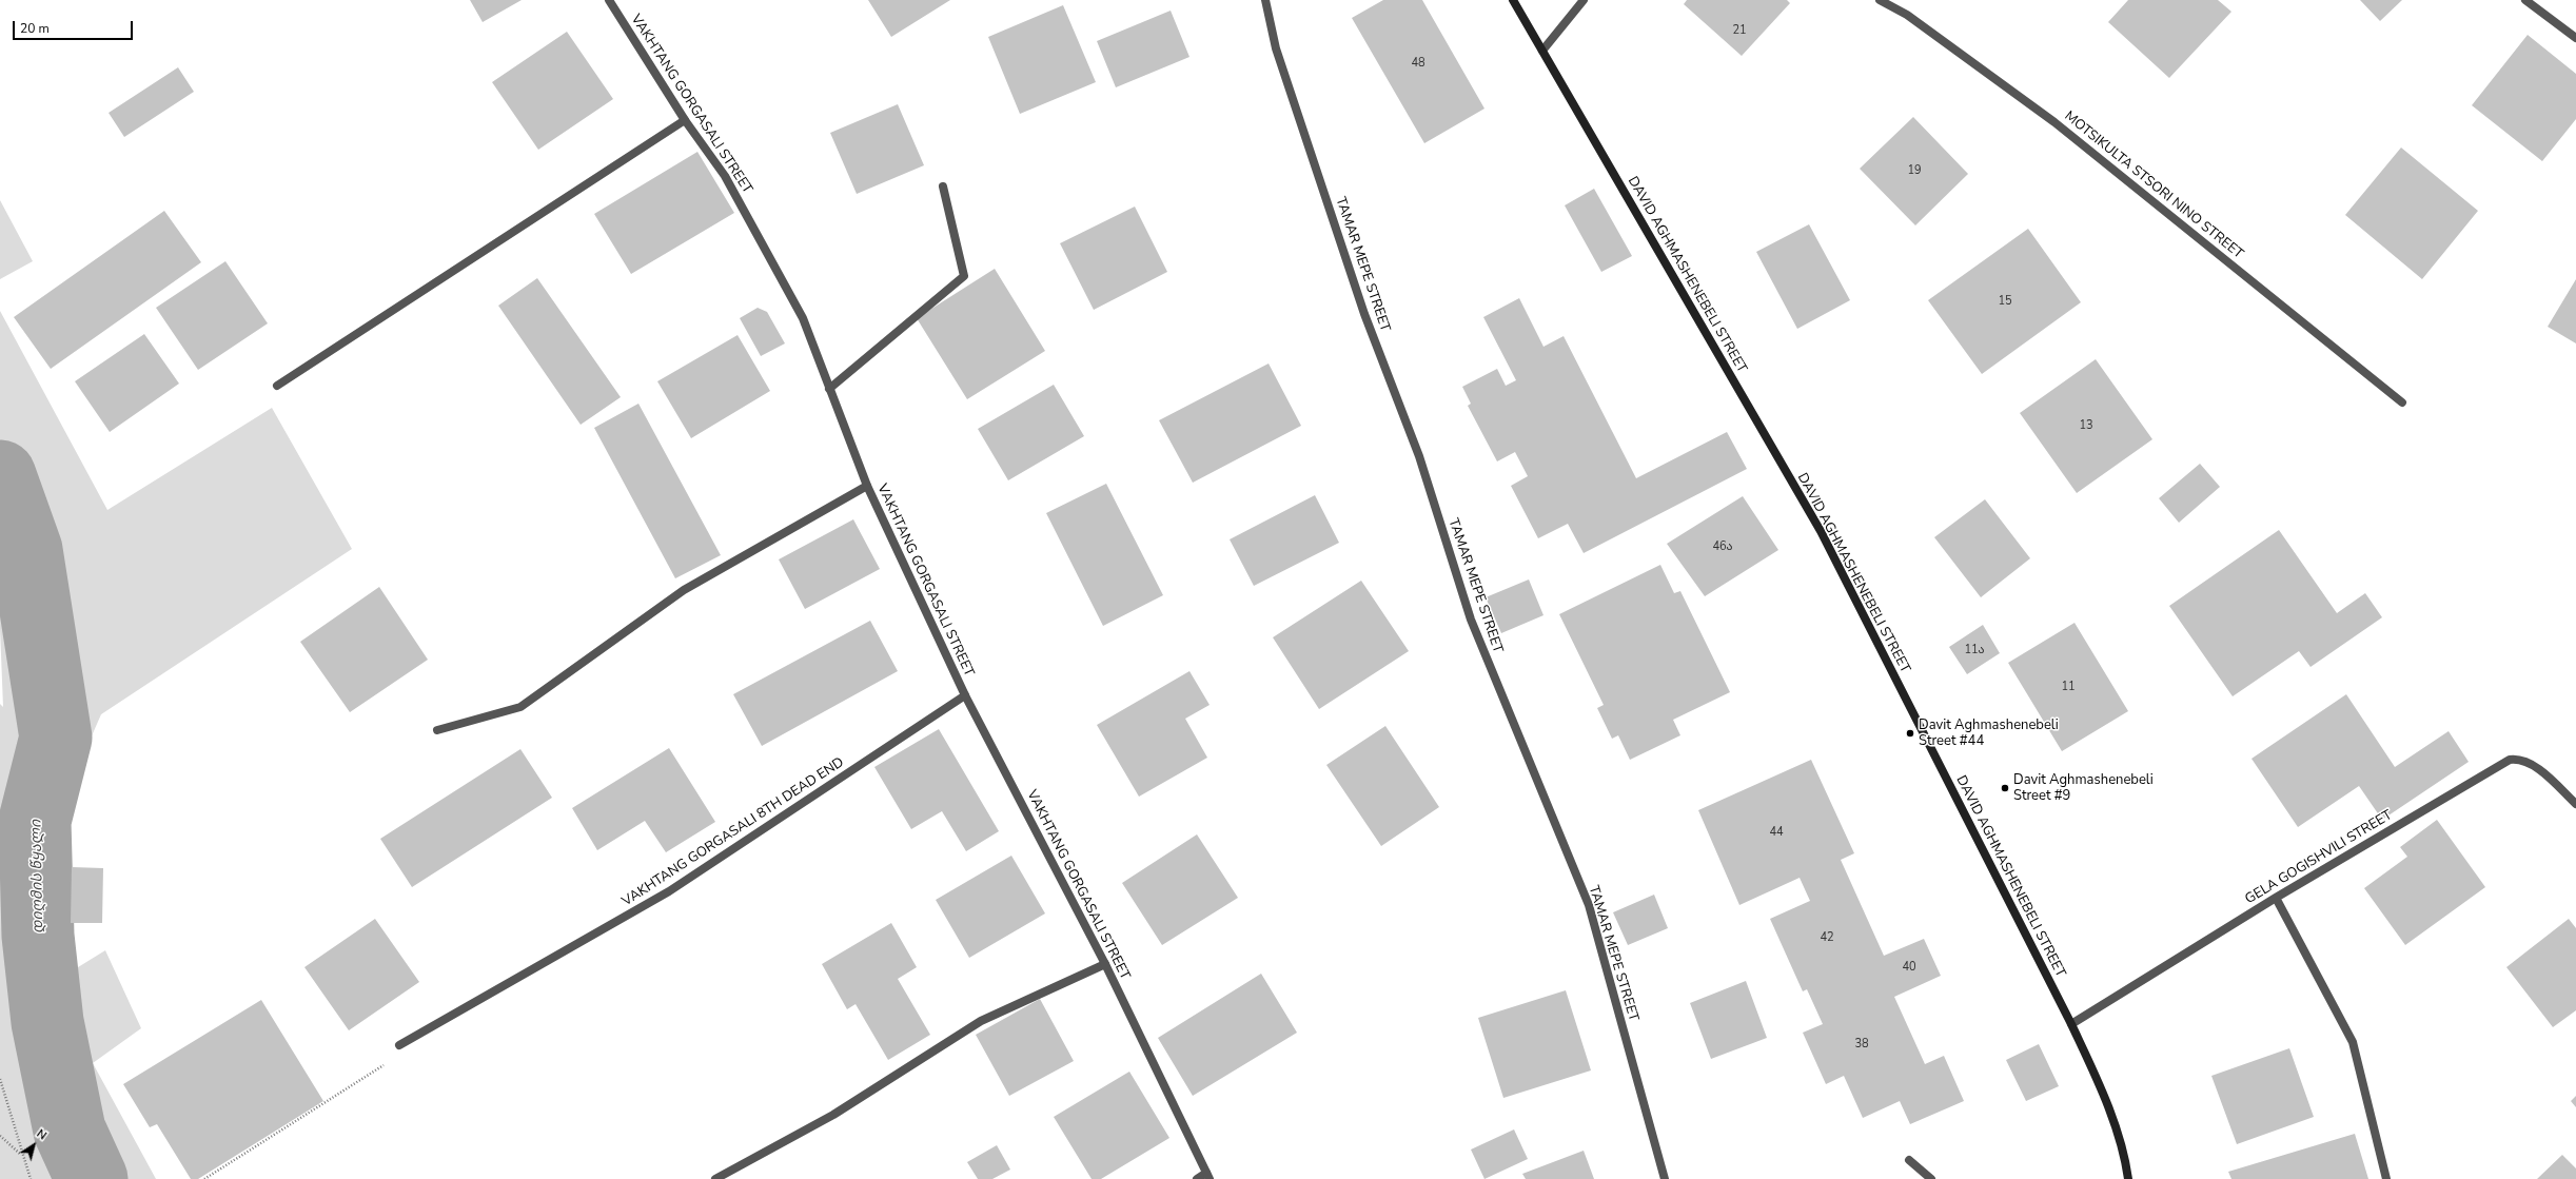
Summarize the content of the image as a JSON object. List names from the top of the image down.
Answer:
{
  "streets": {
    "street": [
      "VAKHTANG GORGASALI STREET",
      "MOTSIKULTA STSORI NINO STREET",
      "TAMAR MEPE STREET",
      "DAVID AGHMASHENEBELI STREET",
      "VAKHTANG GORGASALI 8TH DEAD END",
      "GELA GOGISHVILI STREET"
    ]
  },
  "crossings": [
    ["VAKHTANG GORGASALI STREET", "VAKHTANG GORGASALI 8TH DEAD END"],
    ["DAVID AGHMASHENEBELI STREET", "GELA GOGISHVILI STREET"]
  ],
  "water": ["დიღმის წყალი"],
  "places": ["Davit Aghmashenebeli Street #44", "Davit Aghmashenebeli Street #9"],
  "house_numbers": [
    "21",
    "48",
    "19",
    "15",
    "13",
    "46ა",
    "11ა",
    "11",
    "44",
    "42",
    "40",
    "38"
  ],
  "scale_bar": "20 m",
  "north": "top right"
}
